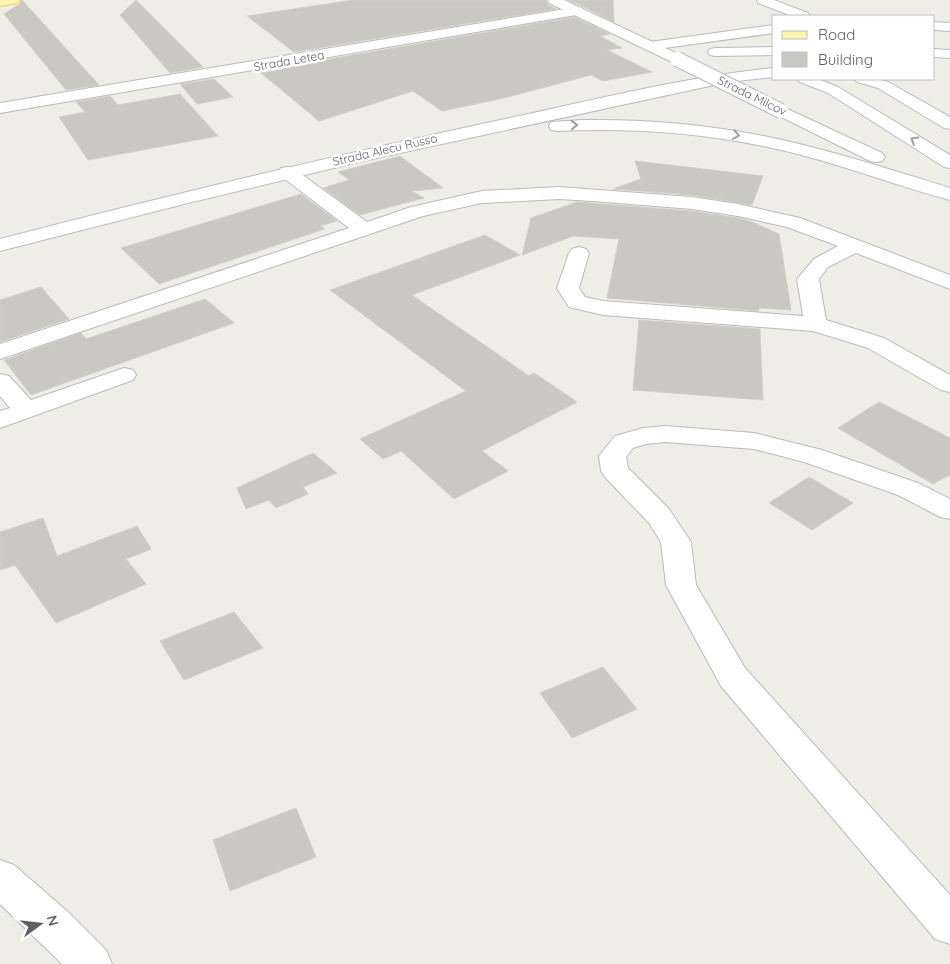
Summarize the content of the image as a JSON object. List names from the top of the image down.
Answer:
{
  "streets": {
    "street": ["Strada Letea", "Strada Milcov", "Strada Alecu Russo"]
  },
  "crossings": [
    ["Strada Letea", "Strada Milcov"]
  ],
  "legend": ["Road", "Building"],
  "north": "right"
}
